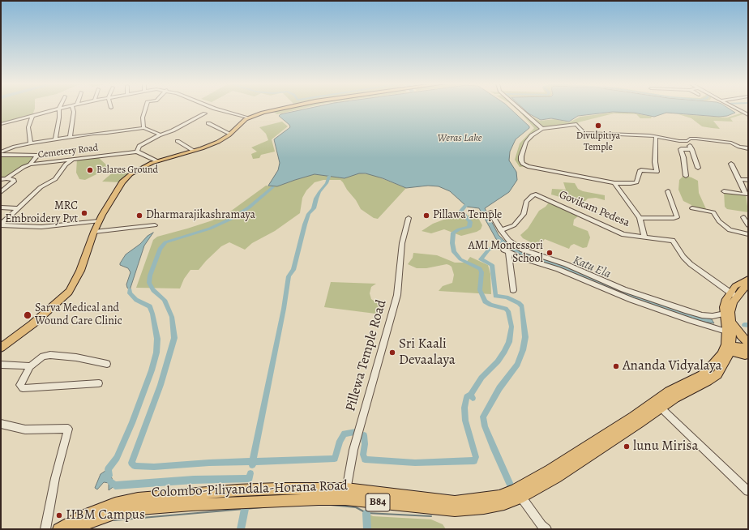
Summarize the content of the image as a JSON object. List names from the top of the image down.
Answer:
{
  "streets": {
    "main road": ["Colombo-Piliyandala-Horana Road", "B84"],
    "street": ["Cemetery Road", "Govikam Pedesa", "Pillewa Temple Road"]
  },
  "crossings": [
    ["Govikam Pedesa", "Colombo-Piliyandala-Horana Road"],
    ["Pillewa Temple Road", "Colombo-Piliyandala-Horana Road"]
  ],
  "water": ["Weras Lake", "Katu Ela"],
  "places": [
    "Divulpitiya Temple",
    "Balares Ground",
    "MRC Embroidery Pvt",
    "Dharmarajikashramaya",
    "Pillawa Temple",
    "AMI Montessori School",
    "Sarva Medical and Wound Care Clinic",
    "Sri Kaali Devaalaya",
    "Ananda Vidyalaya",
    "lunu Mirisa",
    "IIBM Campus"
  ]
}
